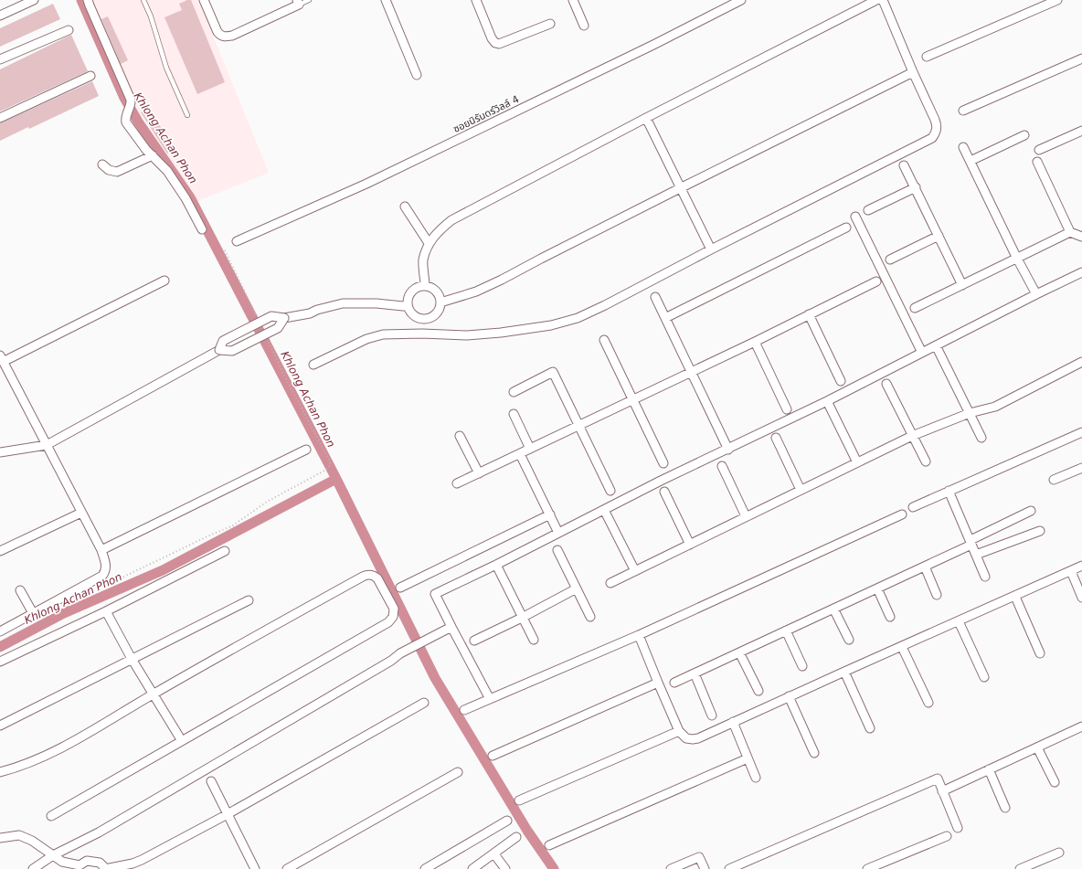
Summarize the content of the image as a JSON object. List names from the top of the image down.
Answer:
{
  "streets": {
    "street": ["ซอยนิรันดร์วิลล์ 4"]
  },
  "water": ["Khlong Achan Phon"]
}
